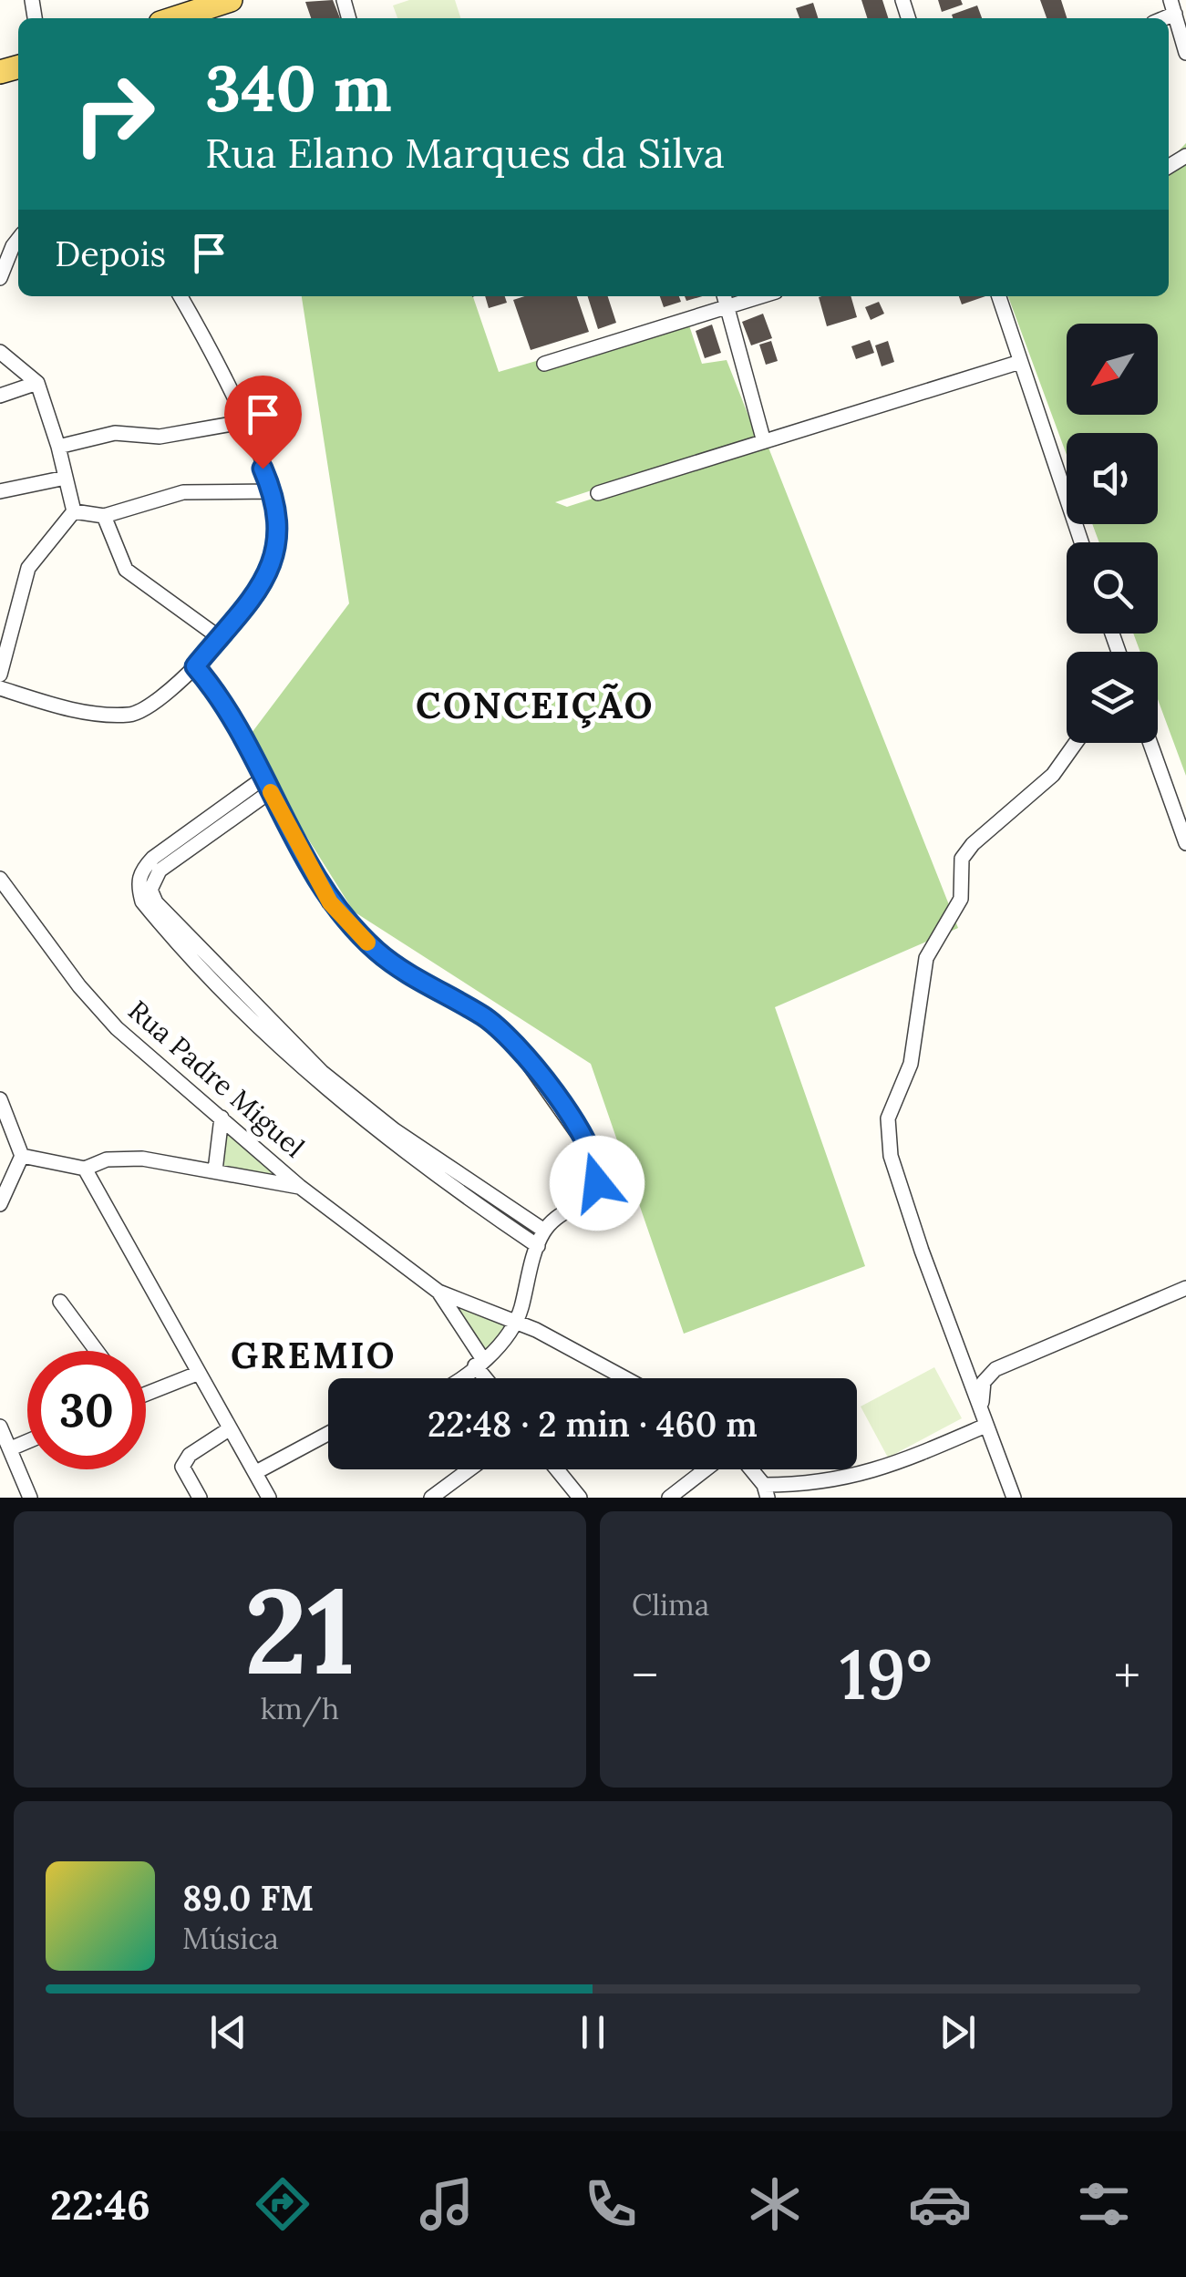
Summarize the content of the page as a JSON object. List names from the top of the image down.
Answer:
{
  "streets": {
    "street": ["Rua Padre Miguel"]
  },
  "districts": ["CONCEIÇÃO", "GREMIO"],
  "north": "bottom left",
  "page": {
    "turn": ["340 m", "Rua Elano Marques da Silva"],
    "then": "Depois",
    "limit": "30",
    "trip": "22:48 · 2 min · 460 m",
    "tile": [
      ["21", "km/h"],
      "Clima"
    ],
    "heat": ["−", "19°", "+"],
    "song": ["89.0 FM", "Música"],
    "tabs": "22:46"
  }
}
